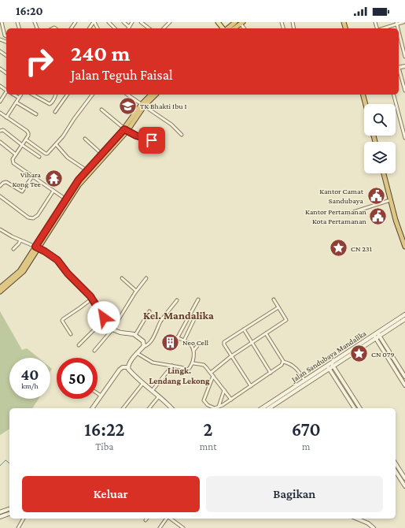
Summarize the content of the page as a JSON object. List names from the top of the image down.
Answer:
{
  "streets": {
    "main road": ["Jalan Sandubaya Mandalika"]
  },
  "districts": ["Kel. Mandalika", "Lingk. Lendang Lekong"],
  "places": {
    "school or university": ["TK Bhakti Ibu I"],
    "temple": ["Vihara Kong Tee"],
    "public building": ["Kantor Camat Sandubaya", "Kantor Pertamanan Kota Pertamanan"],
    "place": ["CN 231", "CN 079"],
    "building": ["Neo Cell"]
  },
  "page": {
    "status": "16:20",
    "turn": ["240 m", "Jalan Teguh Faisal"],
    "speed": "40 km/h",
    "limit": "50",
    "eta": [
      "16:22",
      "Tiba",
      "2",
      "mnt",
      "670",
      "m"
    ],
    "buttons": ["Keluar", "Bagikan"]
  }
}
